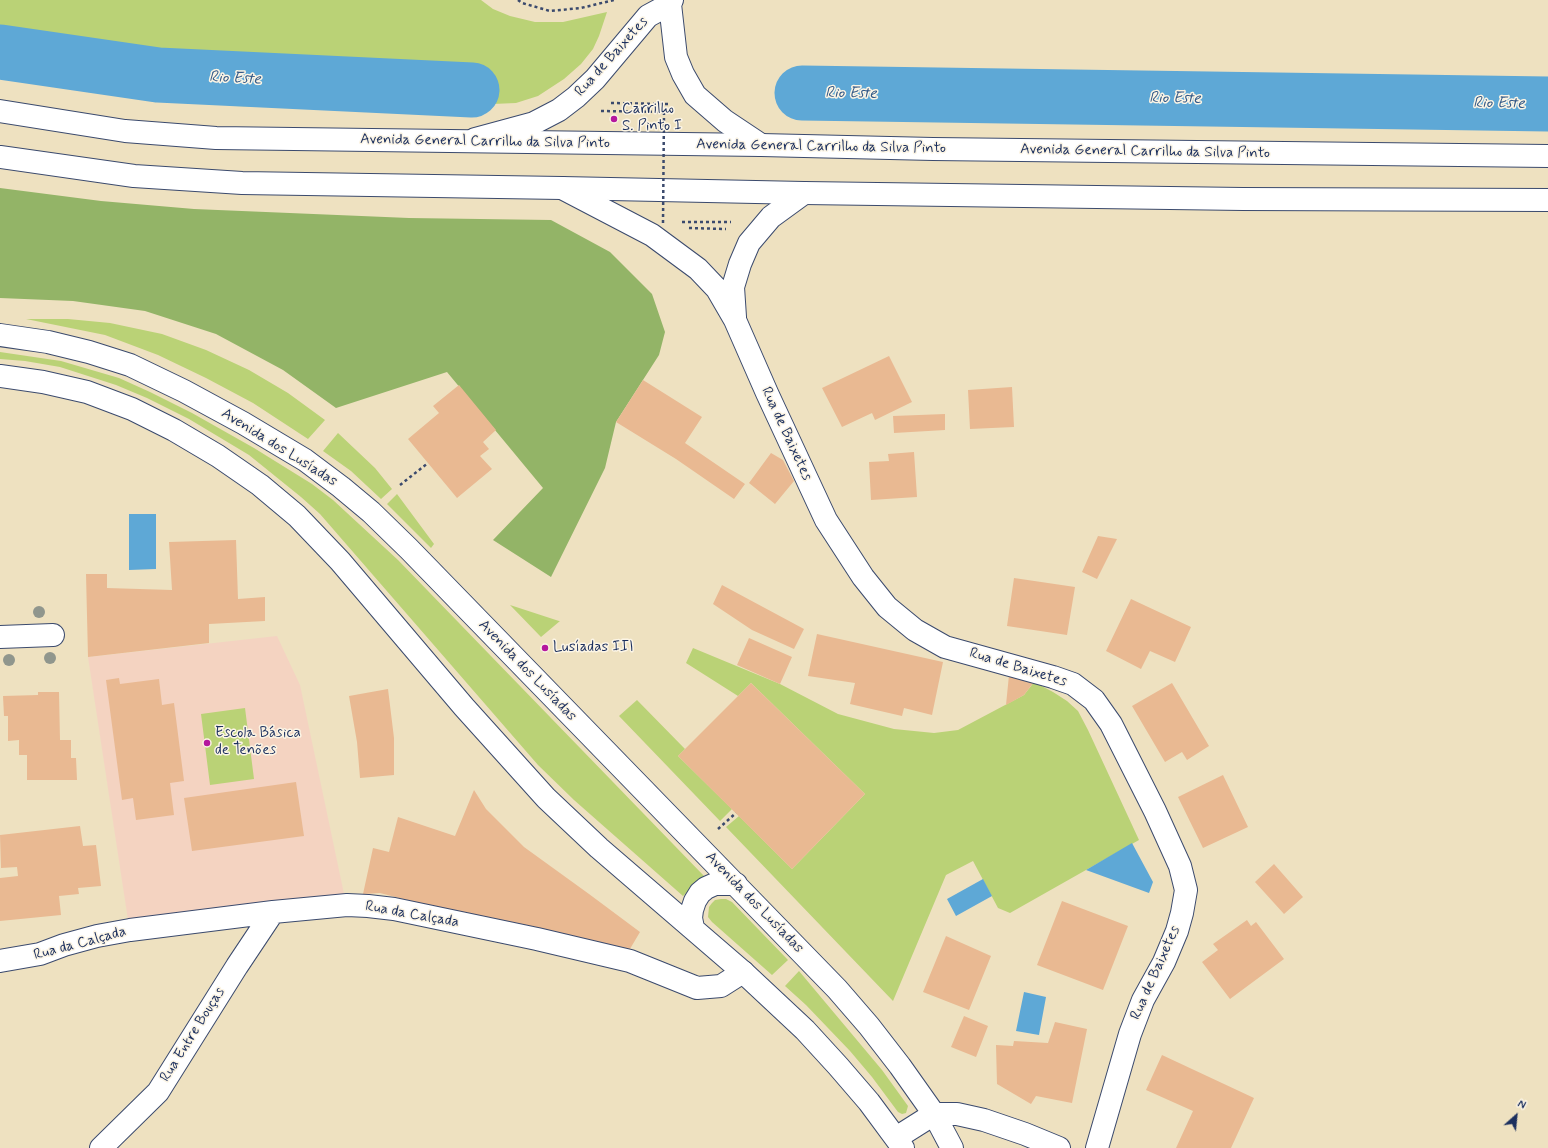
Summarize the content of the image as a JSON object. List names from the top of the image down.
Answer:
{
  "streets": {
    "main road": [
      "Rua de Baixetes",
      "Avenida General Carrilho da Silva Pinto",
      "Avenida dos Lusíadas",
      "Rua da Calçada",
      "Rua Entre Bouças"
    ]
  },
  "crossings": [
    ["Rua de Baixetes", "Avenida General Carrilho da Silva Pinto"],
    ["Rua da Calçada", "Rua Entre Bouças"]
  ],
  "water": ["Rio Este"],
  "places": ["Carrilho S. Pinto I", "Lusíadas III", "Escola Básica de Tenões"],
  "north": "top right"
}
